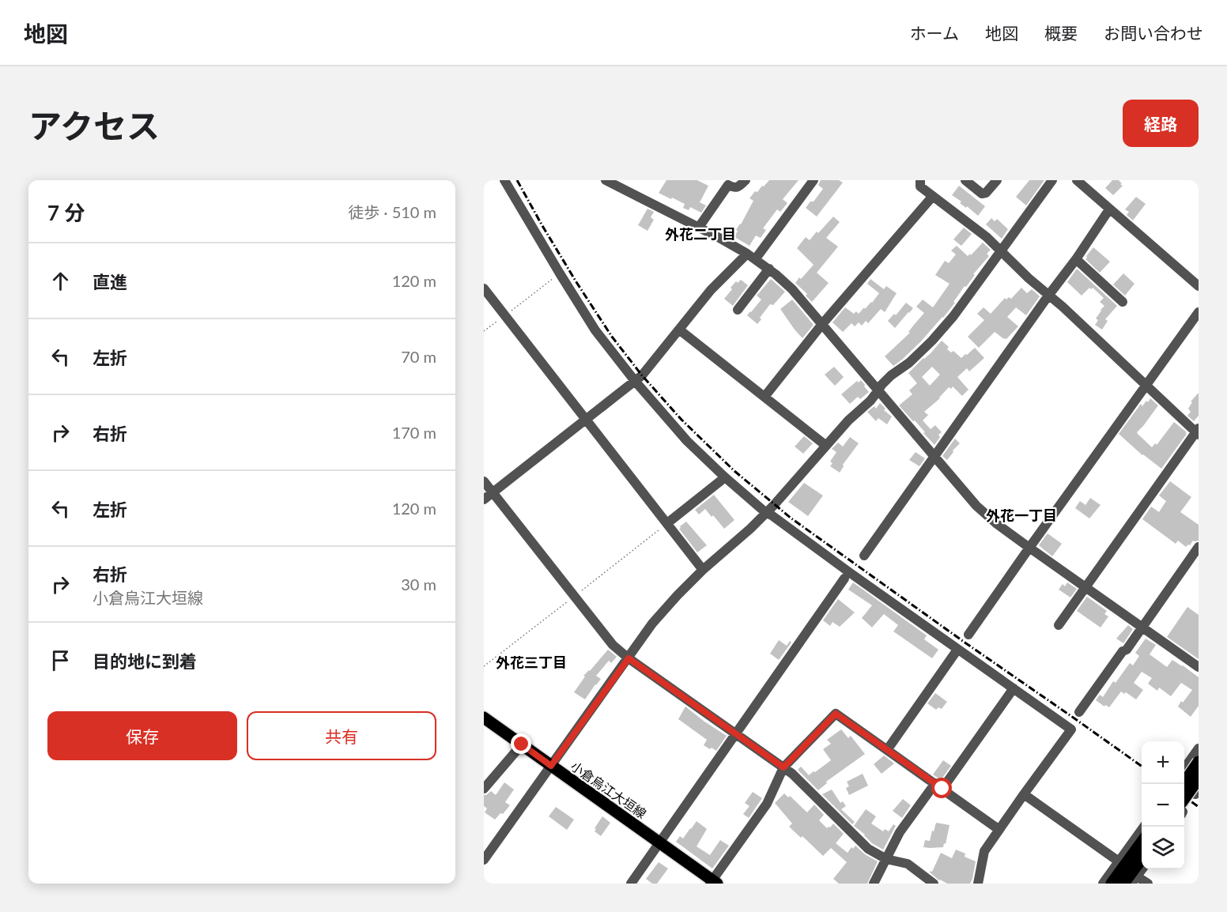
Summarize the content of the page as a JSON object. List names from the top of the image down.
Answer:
{
  "streets": {
    "main road": ["小倉烏江大垣線"]
  },
  "districts": ["外花二丁目", "外花一丁目", "外花三丁目"],
  "page": {
    "header": "地図",
    "nav": [
      "ホーム",
      "地図",
      "概要",
      "お問い合わせ"
    ],
    "title": "アクセス",
    "buttons": [
      "経路",
      ["保存", "共有"]
    ],
    "heading": ["7 分", "徒歩 · 510 m"],
    "list": [
      ["直進", "120 m"],
      ["左折", "70 m"],
      ["右折", "170 m"],
      ["左折", "120 m"],
      ["右折", "小倉烏江大垣線", "30 m"],
      "目的地に到着"
    ],
    "map_buttons": ["+", "−"]
  }
}
